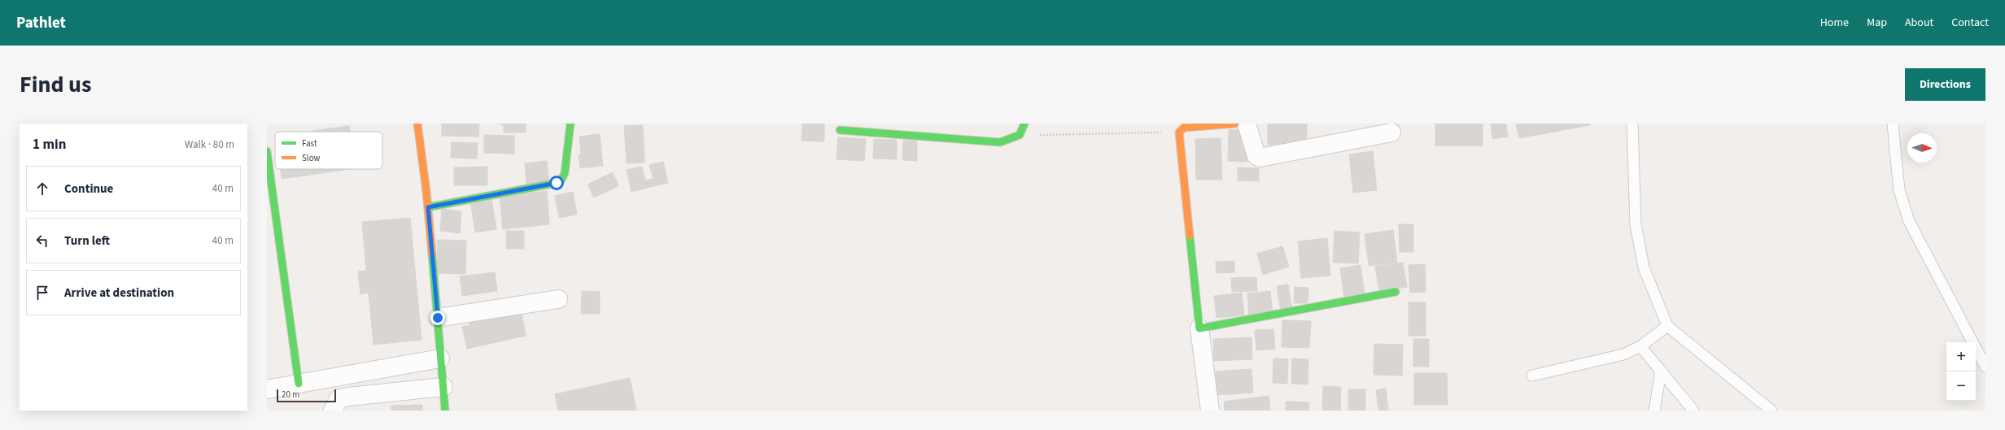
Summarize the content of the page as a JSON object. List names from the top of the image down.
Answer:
{
  "legend": ["Fast", "Slow"],
  "scale_bar": "20 m",
  "north": "right",
  "page": {
    "header": "Pathlet",
    "nav": [
      "Home",
      "Map",
      "About",
      "Contact"
    ],
    "title": "Find us",
    "buttons": "Directions",
    "heading": ["1 min", "Walk · 80 m"],
    "list": [
      ["Continue", "40 m"],
      ["Turn left", "40 m"],
      "Arrive at destination"
    ],
    "map_buttons": ["+", "−"],
    "scale": "20 m"
  }
}
